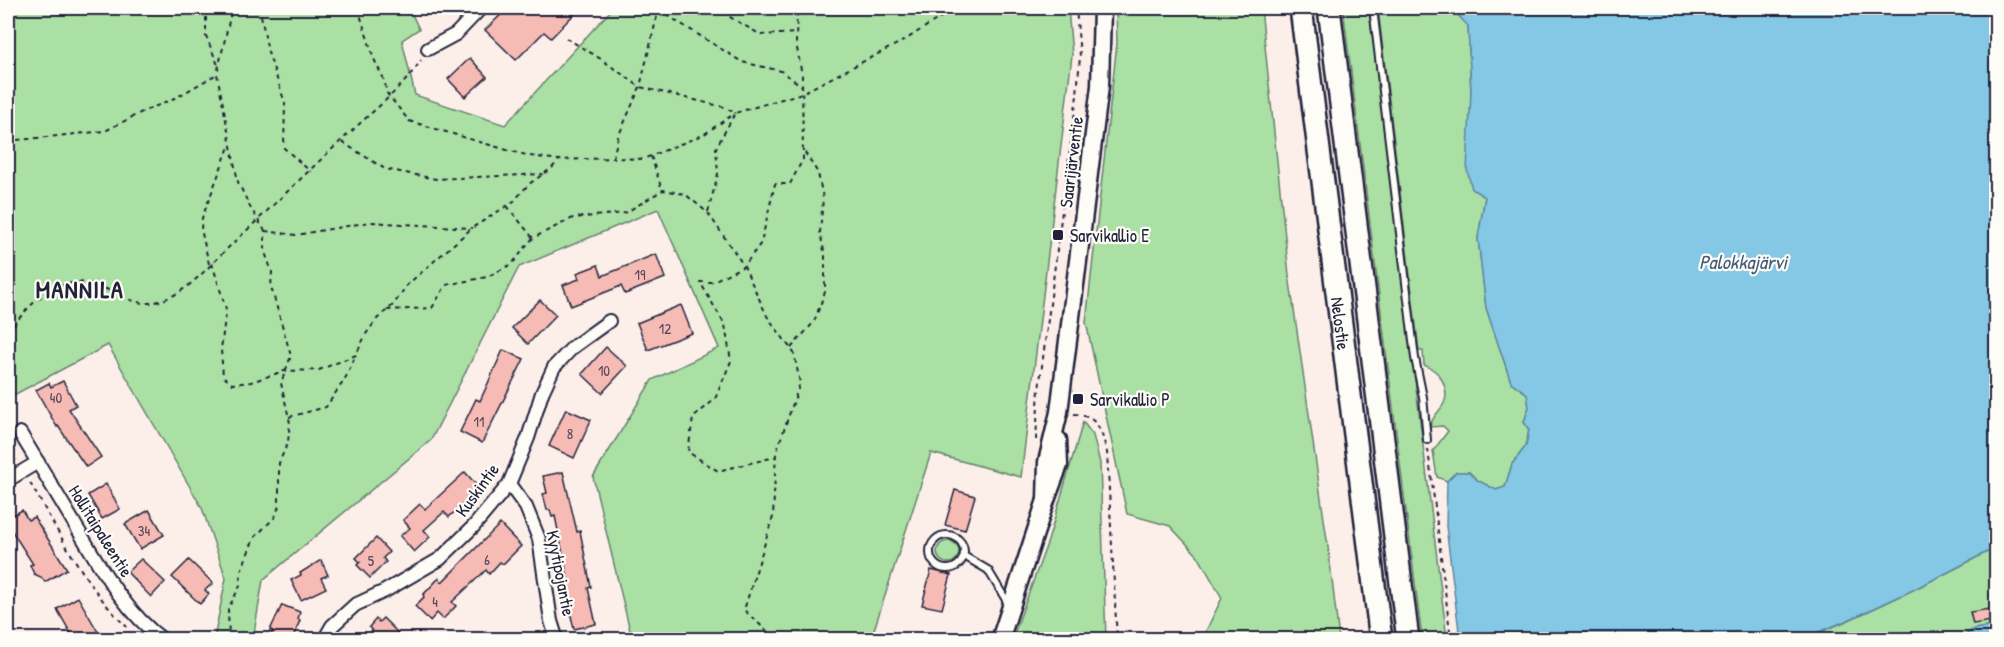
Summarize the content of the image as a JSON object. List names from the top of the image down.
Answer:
{
  "streets": {
    "highway": ["Nelostie"],
    "main road": ["Saarijärventie"],
    "street": ["Kuskintie", "Hollitaipaleentie", "Kyytipojantie"]
  },
  "crossings": [
    ["Kuskintie", "Kyytipojantie"]
  ],
  "districts": ["MANNILA"],
  "water": ["Palokkajärvi"],
  "places": {
    "transit": ["Sarvikallio E", "Sarvikallio P"]
  },
  "house_numbers": [
    "19",
    "12",
    "10",
    "40",
    "11",
    "8",
    "34",
    "6",
    "5",
    "4"
  ]
}
